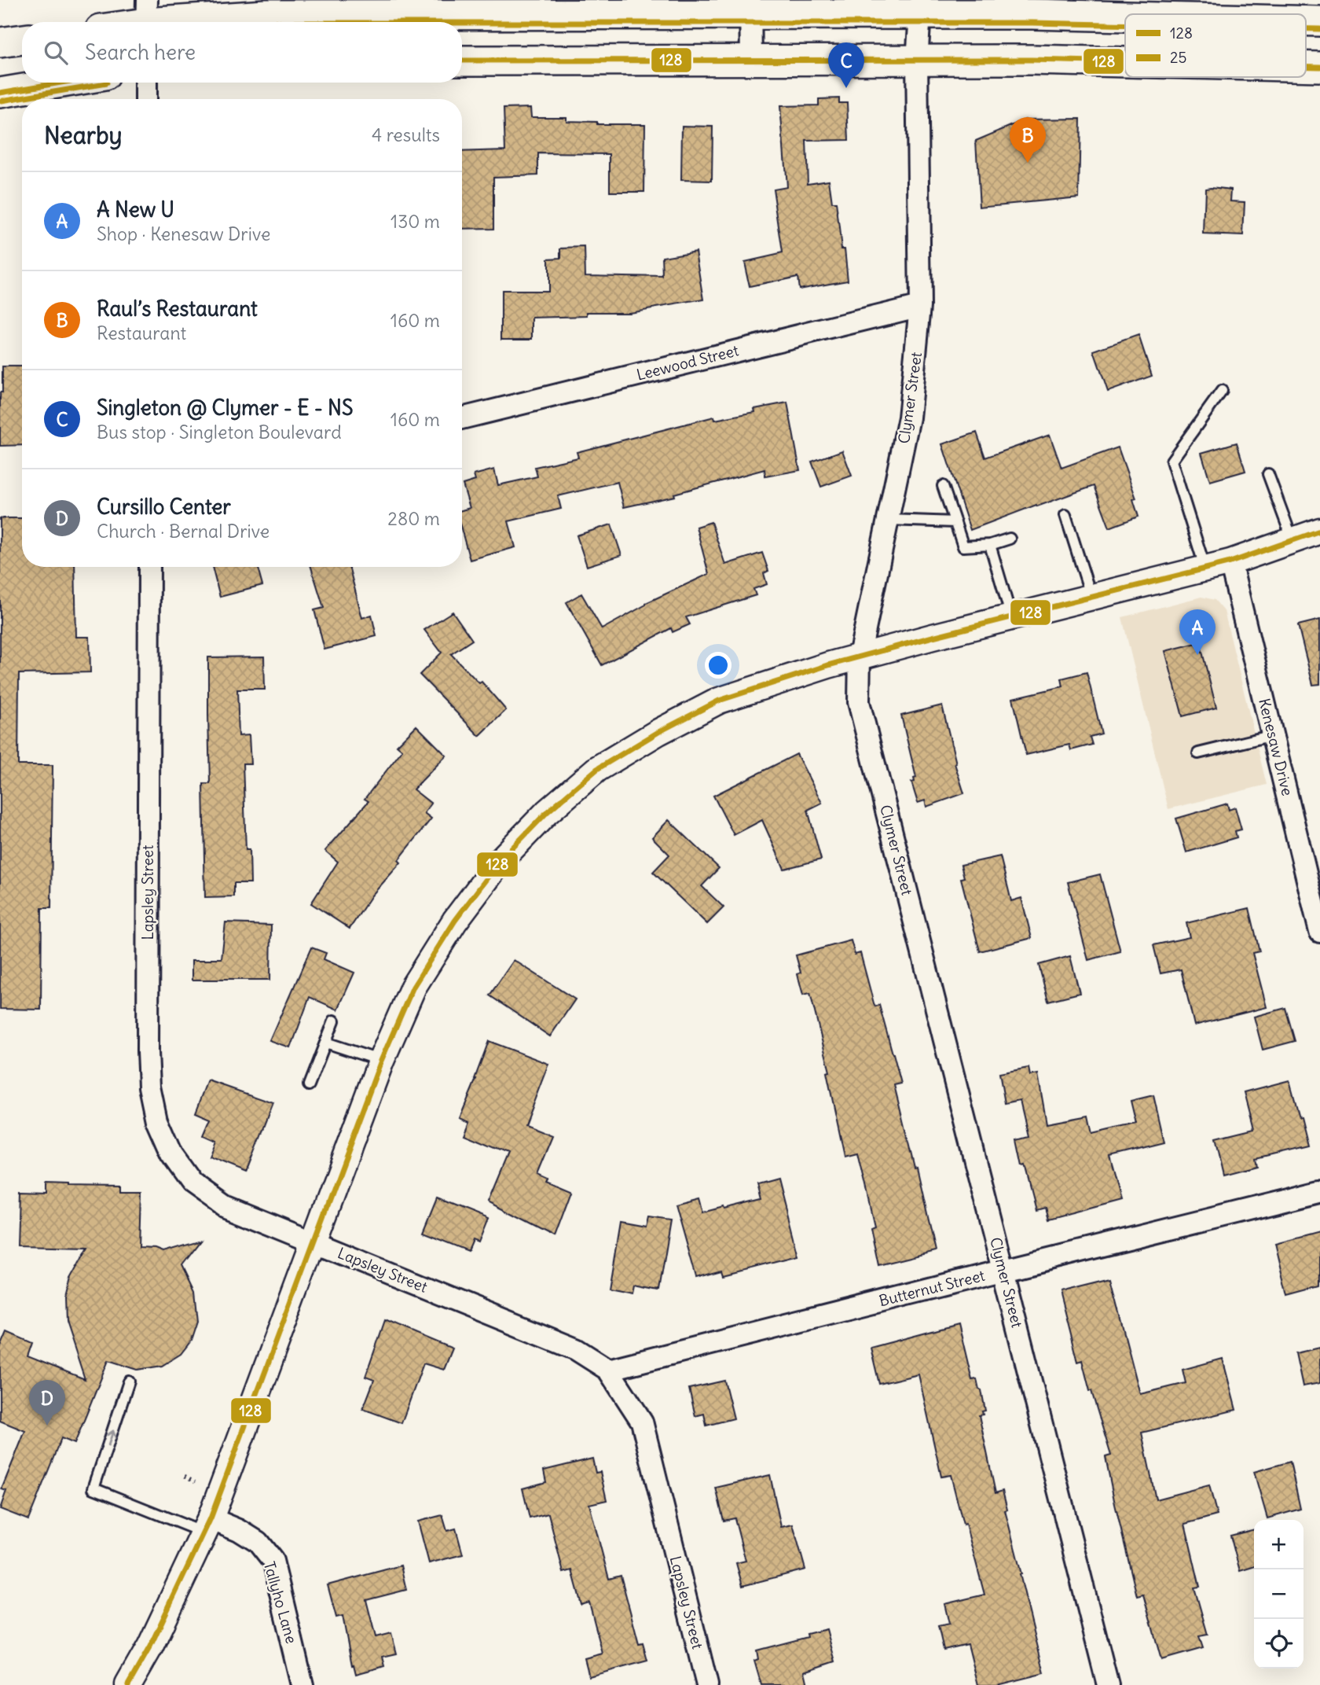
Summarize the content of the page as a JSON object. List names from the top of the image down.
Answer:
{
  "streets": {
    "street": [
      "Leewood Street",
      "Clymer Street",
      "Kenesaw Drive",
      "Lapsley Street",
      "Butternut Street",
      "Tallyho Lane"
    ]
  },
  "crossings": [
    ["Leewood Street", "Clymer Street"],
    ["Clymer Street", "Butternut Street"],
    ["Lapsley Street", "Butternut Street"]
  ],
  "lines": ["transit line 25", "transit line 128"],
  "legend": ["128", "25"],
  "page": {
    "search": "Search here",
    "pins": [
      "C",
      "B",
      "A",
      "D"
    ],
    "heading": ["Nearby", "4 results"],
    "list": [
      {
        "mark": "A",
        "name": "A New U",
        "note": "Shop · Kenesaw Drive",
        "value": "130 m"
      },
      {
        "mark": "B",
        "name": "Raul’s Restaurant",
        "note": "Restaurant",
        "value": "160 m"
      },
      {
        "mark": "C",
        "name": "Singleton @ Clymer - E - NS",
        "note": "Bus stop · Singleton Boulevard",
        "value": "160 m"
      },
      {
        "mark": "D",
        "name": "Cursillo Center",
        "note": "Church · Bernal Drive",
        "value": "280 m"
      }
    ],
    "map_buttons": ["+", "−"]
  }
}
